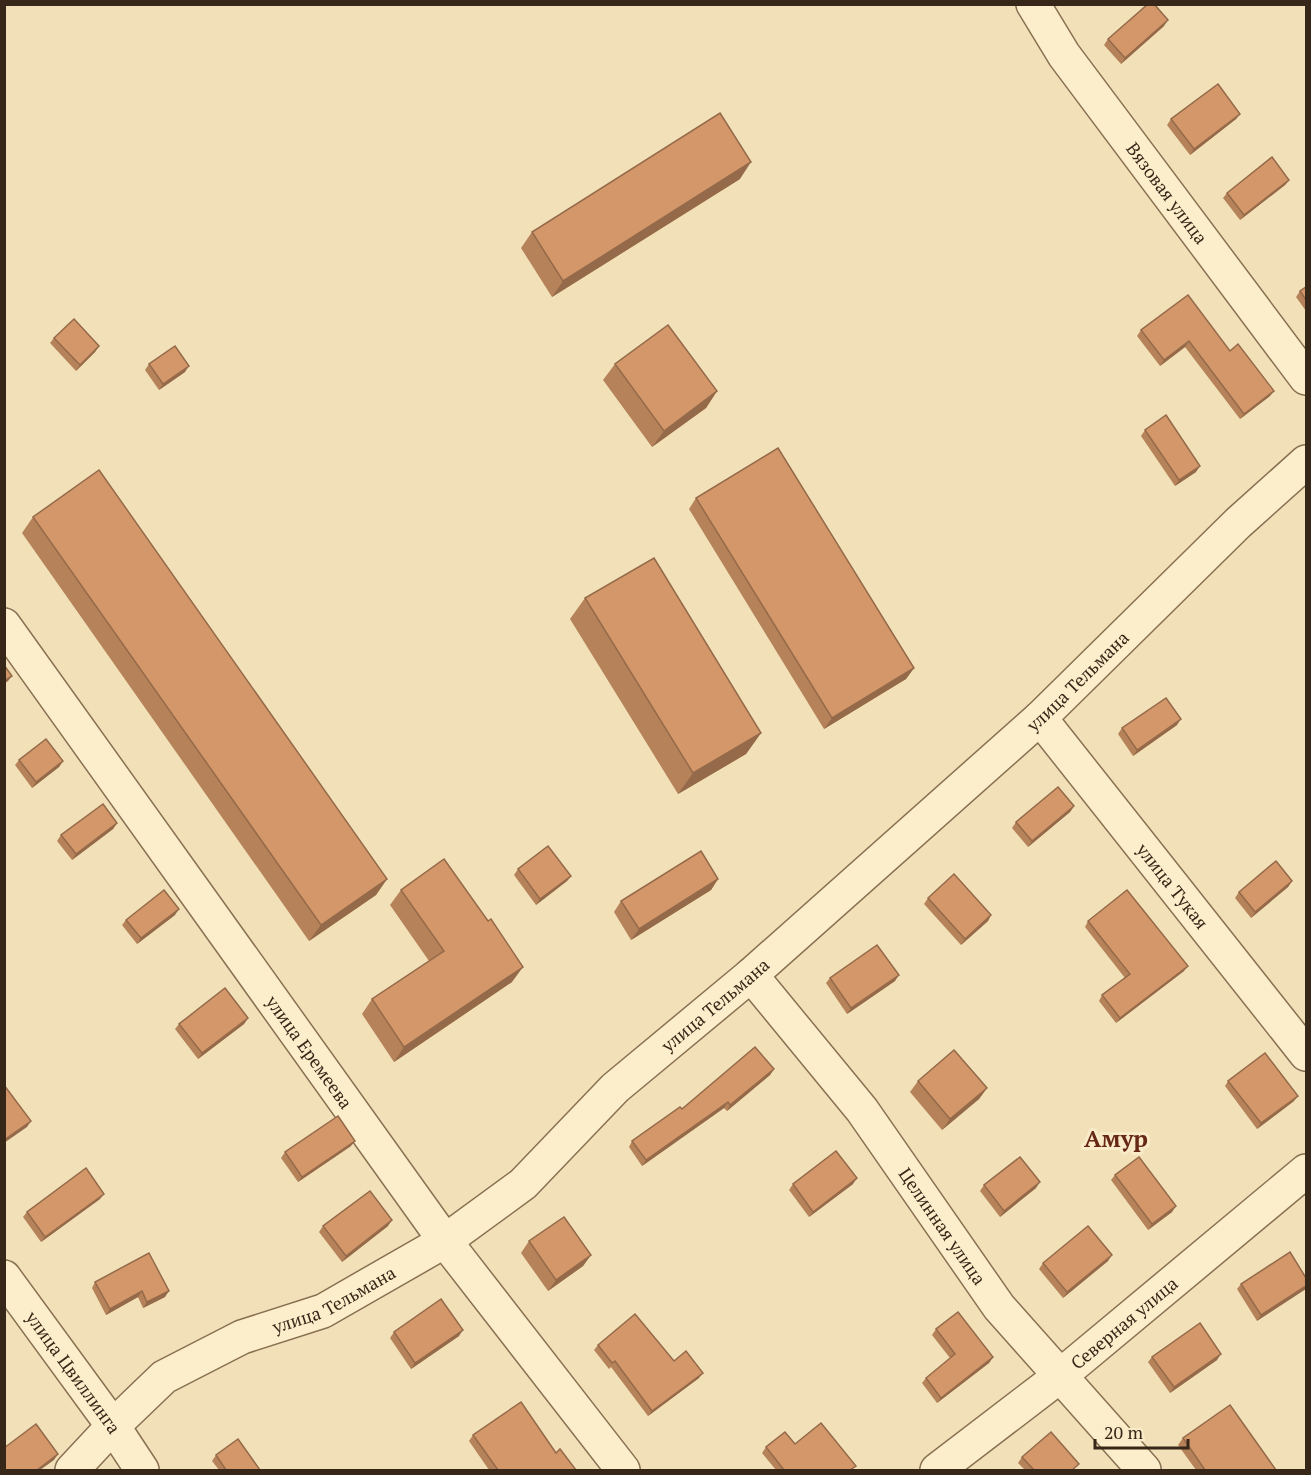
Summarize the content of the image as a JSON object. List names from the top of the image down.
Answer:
{
  "streets": {
    "street": [
      "Вязовая улица",
      "улица Тельмана",
      "улица Тукая",
      "улица Еремеева",
      "Целинная улица",
      "Северная улица",
      "улица Цвиллинга"
    ]
  },
  "crossings": [
    ["улица Тельмана", "улица Тукая"],
    ["улица Тельмана", "улица Еремеева"],
    ["улица Тельмана", "Целинная улица"],
    ["улица Тельмана", "улица Цвиллинга"],
    ["Целинная улица", "Северная улица"]
  ],
  "districts": ["Амур"],
  "scale_bar": "20 m"
}
